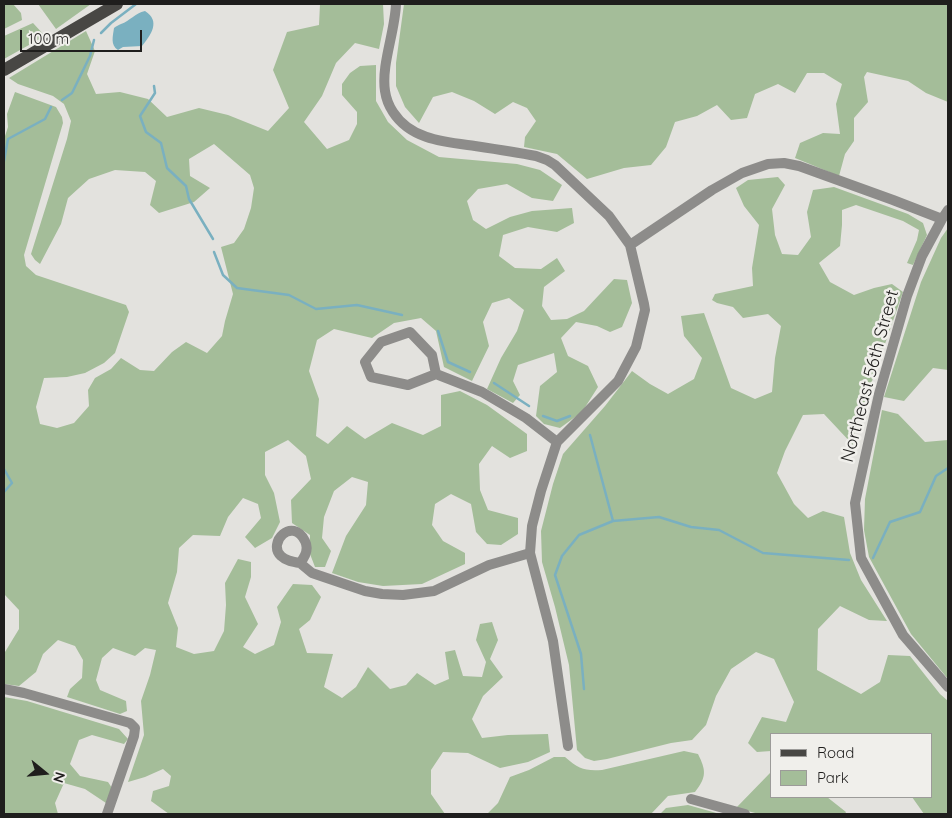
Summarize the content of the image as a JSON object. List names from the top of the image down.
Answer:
{
  "streets": {
    "street": ["Northeast 56th Street"]
  },
  "legend": ["Road", "Park"],
  "scale_bar": "100 m",
  "north": "right"
}
